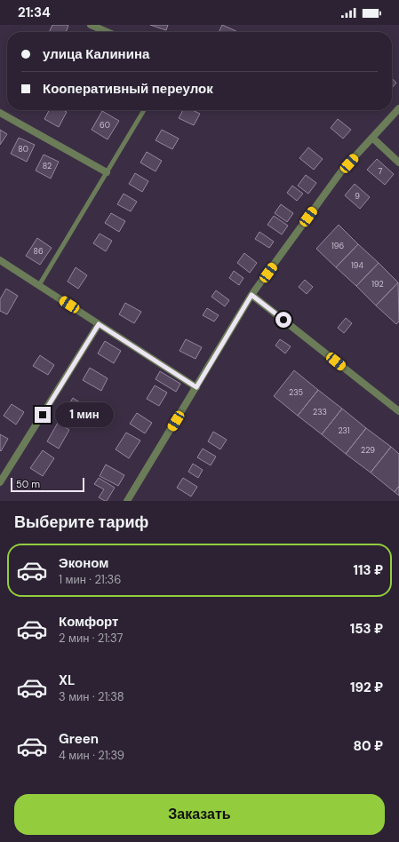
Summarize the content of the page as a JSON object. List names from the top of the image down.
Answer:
{
  "house_numbers": [
    "60",
    "80",
    "82",
    "7",
    "9",
    "196",
    "86",
    "194",
    "192",
    "235",
    "233",
    "231",
    "229"
  ],
  "scale_bar": "50 m",
  "page": {
    "status": "21:34",
    "banner": ["улица Калинина", "Кооперативный переулок"],
    "bubble": "1 мин",
    "scale": "50 m",
    "heading": "Выберите тариф",
    "list": [
      {
        "name": "Эконом",
        "note": "1 мин · 21:36",
        "value": "113 ₽"
      },
      {
        "name": "Комфорт",
        "note": "2 мин · 21:37",
        "value": "153 ₽"
      },
      {
        "name": "XL",
        "note": "3 мин · 21:38",
        "value": "192 ₽"
      },
      {
        "name": "Green",
        "note": "4 мин · 21:39",
        "value": "80 ₽"
      }
    ],
    "buttons": "Заказать"
  }
}
